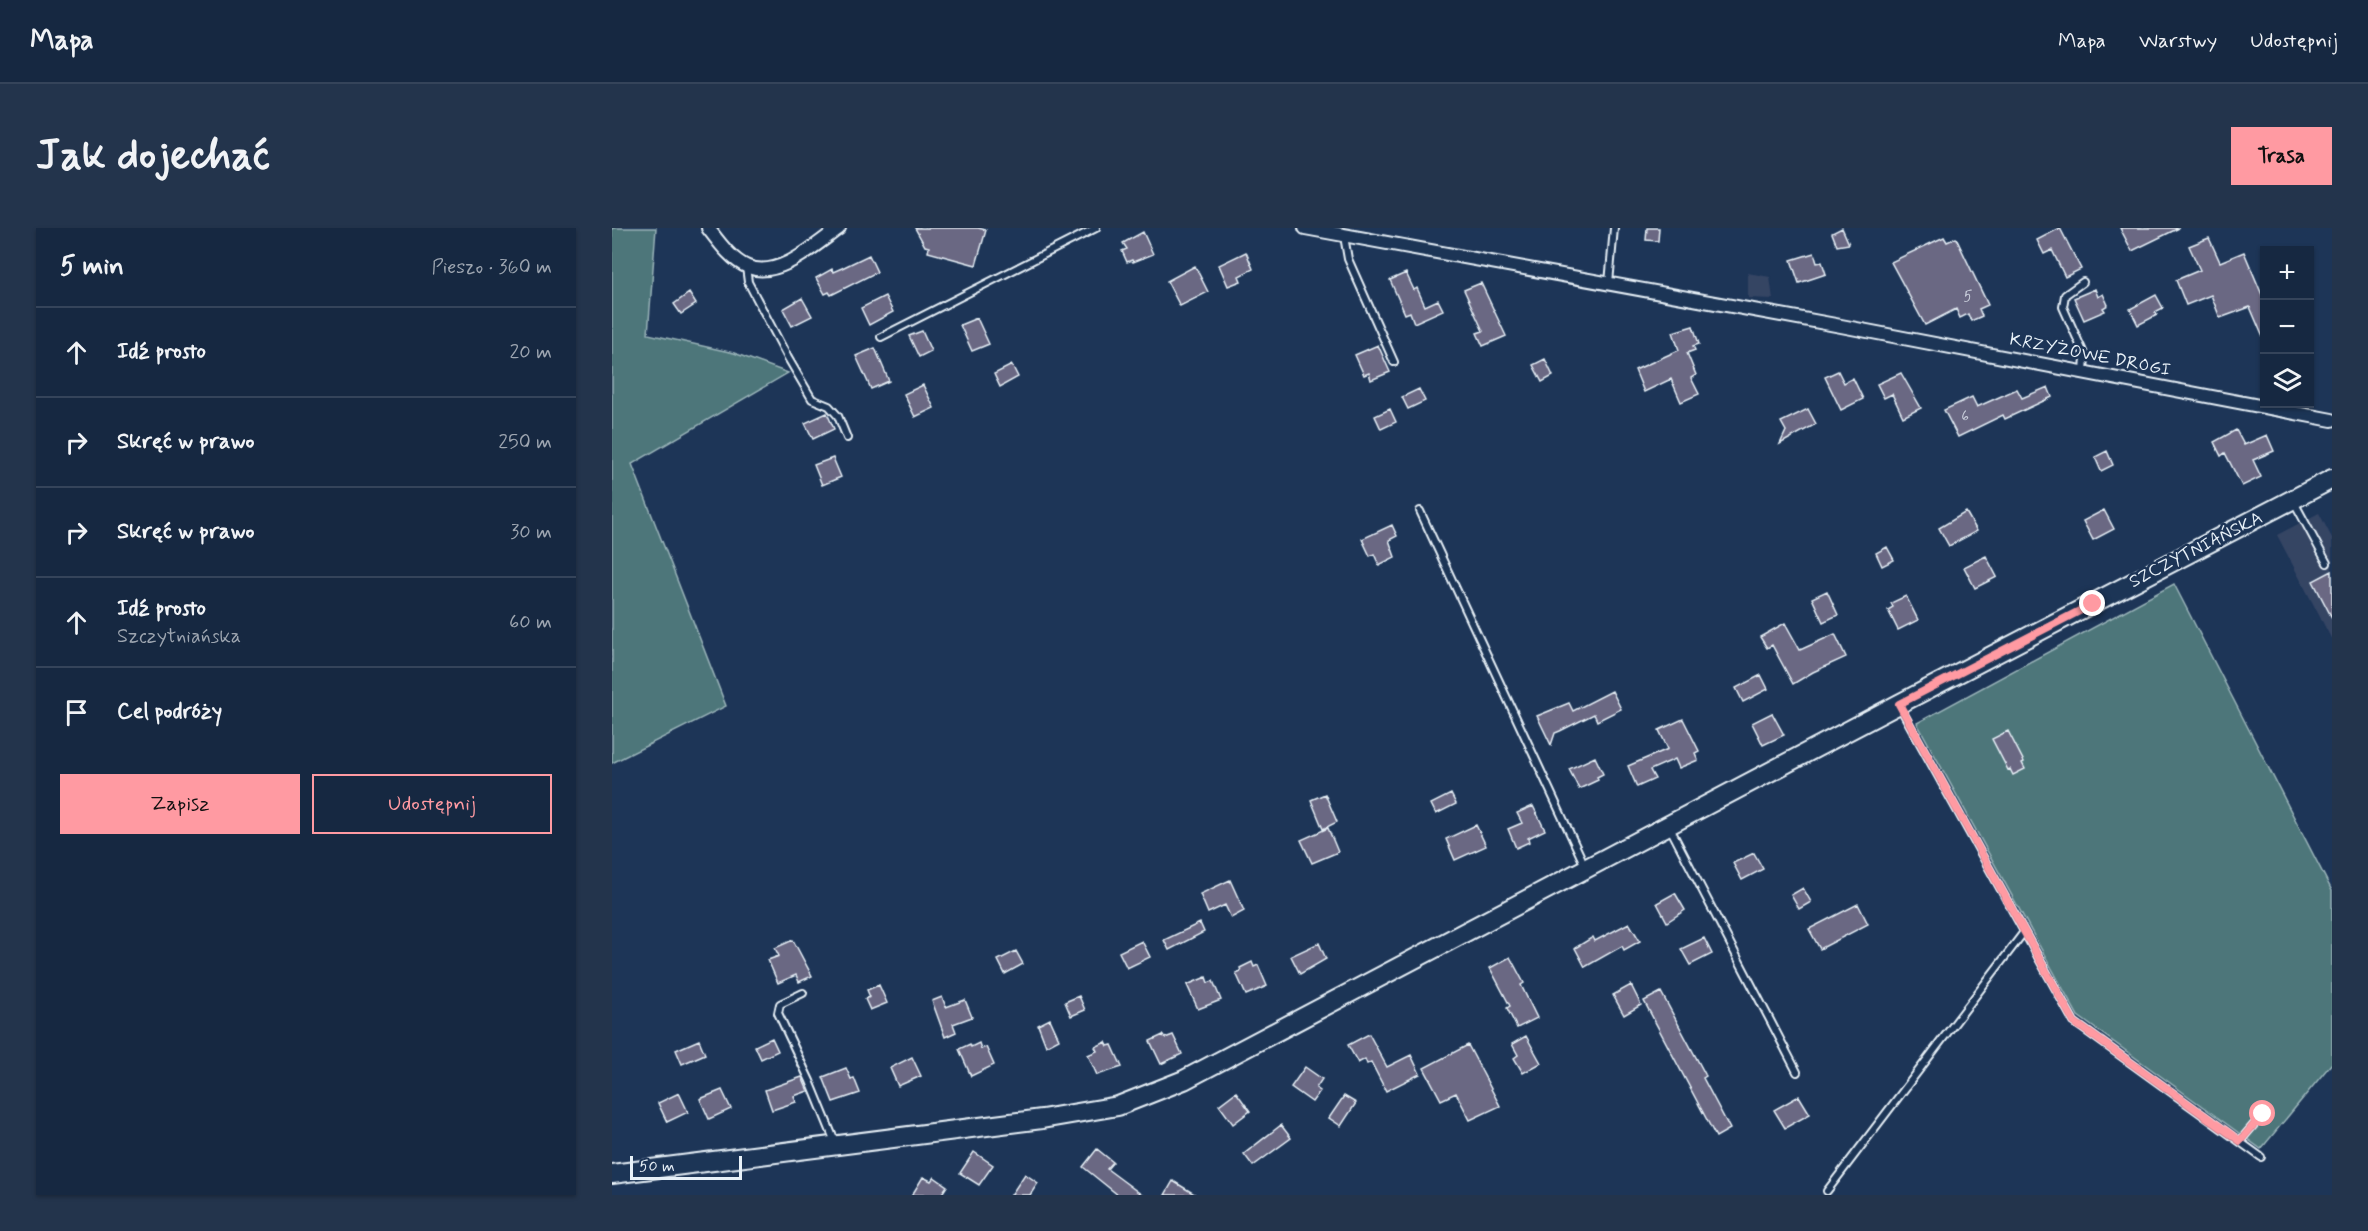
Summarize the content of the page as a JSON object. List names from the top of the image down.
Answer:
{
  "streets": {
    "street": ["KRZYŻOWE DROGI", "SZCZYTNIAŃSKA"]
  },
  "house_numbers": ["5", "6"],
  "scale_bar": "50 m",
  "page": {
    "header": "Mapa",
    "nav": ["Mapa", "Warstwy", "Udostępnij"],
    "buttons": [
      "Trasa",
      ["Zapisz", "Udostępnij"]
    ],
    "title": "Jak dojechać",
    "heading": ["5 min", "Pieszo · 360 m"],
    "map_buttons": ["+", "−"],
    "list": [
      ["Idź prosto", "20 m"],
      ["Skręć w prawo", "250 m"],
      ["Skręć w prawo", "30 m"],
      ["Idź prosto", "Szczytniańska", "60 m"],
      "Cel podróży"
    ],
    "scale": "50 m"
  }
}
